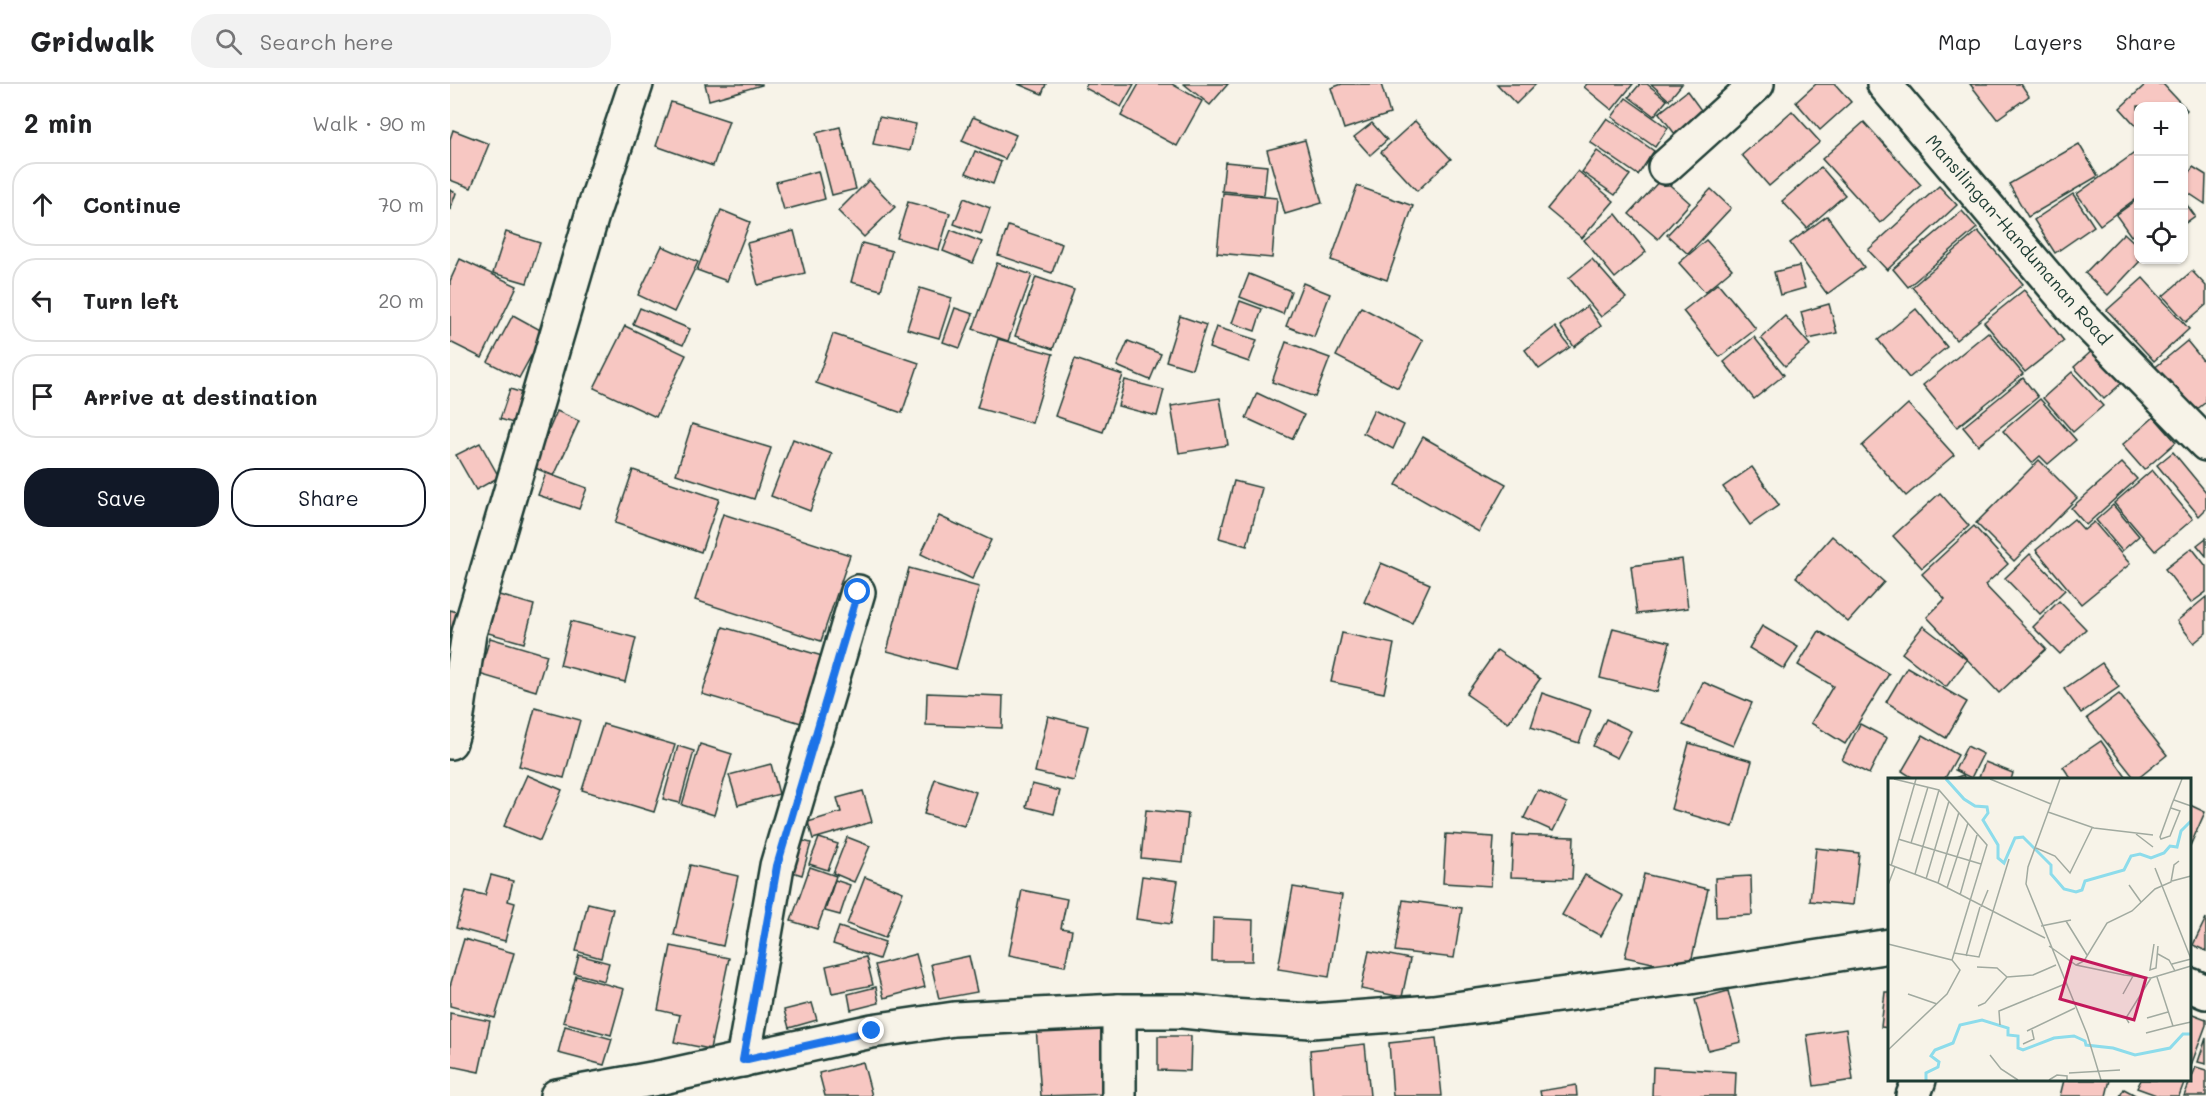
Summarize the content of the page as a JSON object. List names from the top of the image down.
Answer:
{
  "streets": {
    "street": ["Mansilingan-Handumanan Road"]
  },
  "page": {
    "header": "Gridwalk",
    "search": "Search here",
    "nav": ["Map", "Layers", "Share"],
    "heading": ["2 min", "Walk · 90 m"],
    "map_buttons": ["+", "−"],
    "list": [
      ["Continue", "70 m"],
      ["Turn left", "20 m"],
      "Arrive at destination"
    ],
    "buttons": ["Save", "Share"]
  }
}
